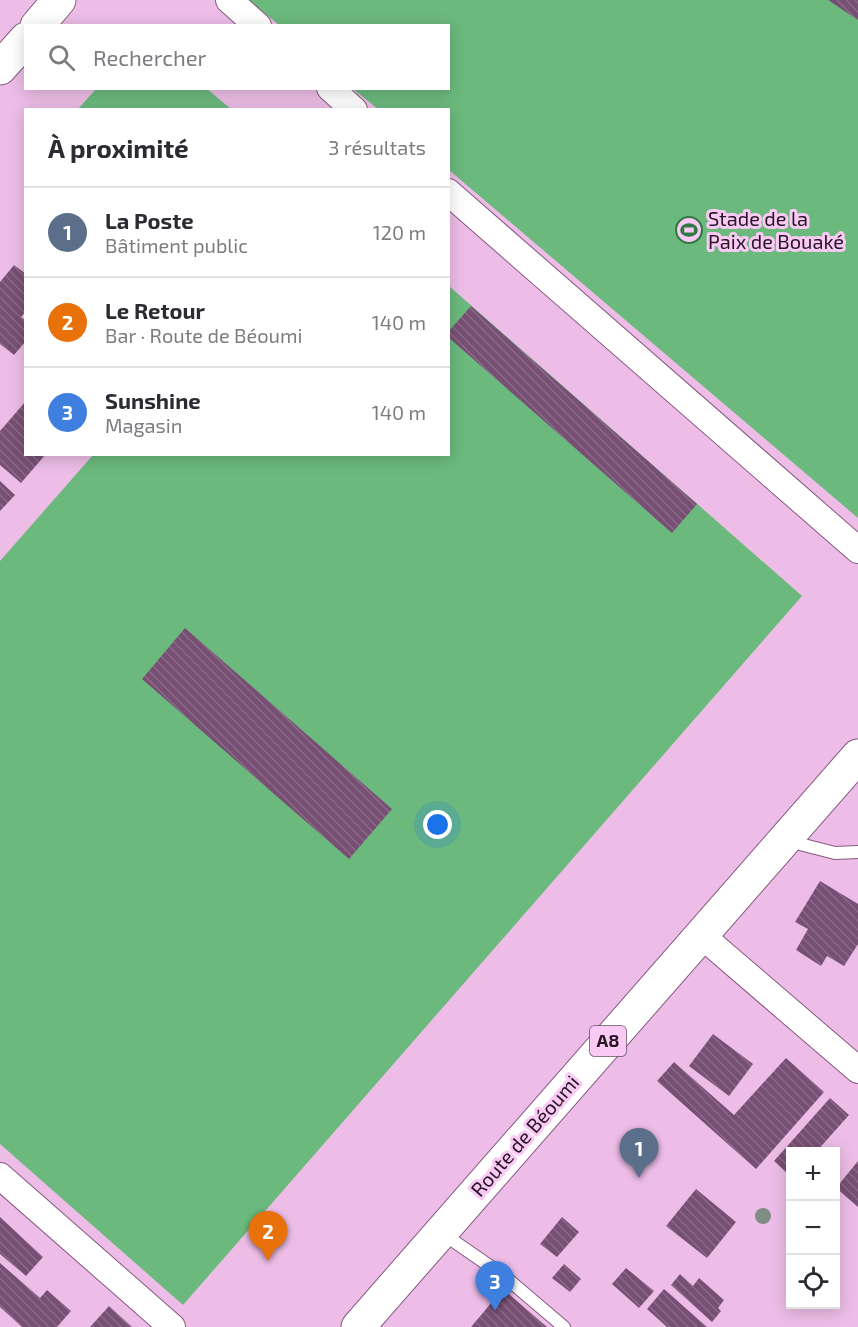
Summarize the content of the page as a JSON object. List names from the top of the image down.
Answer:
{
  "streets": {
    "main road": ["A8", "Route de Béoumi"]
  },
  "places": {
    "sports": ["Stade de la Paix de Bouaké"]
  },
  "page": {
    "search": "Rechercher",
    "heading": ["À proximité", "3 résultats"],
    "list": [
      {
        "mark": "1",
        "name": "La Poste",
        "note": "Bâtiment public",
        "value": "120 m"
      },
      {
        "mark": "2",
        "name": "Le Retour",
        "note": "Bar · Route de Béoumi",
        "value": "140 m"
      },
      {
        "mark": "3",
        "name": "Sunshine",
        "note": "Magasin",
        "value": "140 m"
      }
    ],
    "pins": ["1", "2", "3"],
    "map_buttons": ["+", "−"]
  }
}
